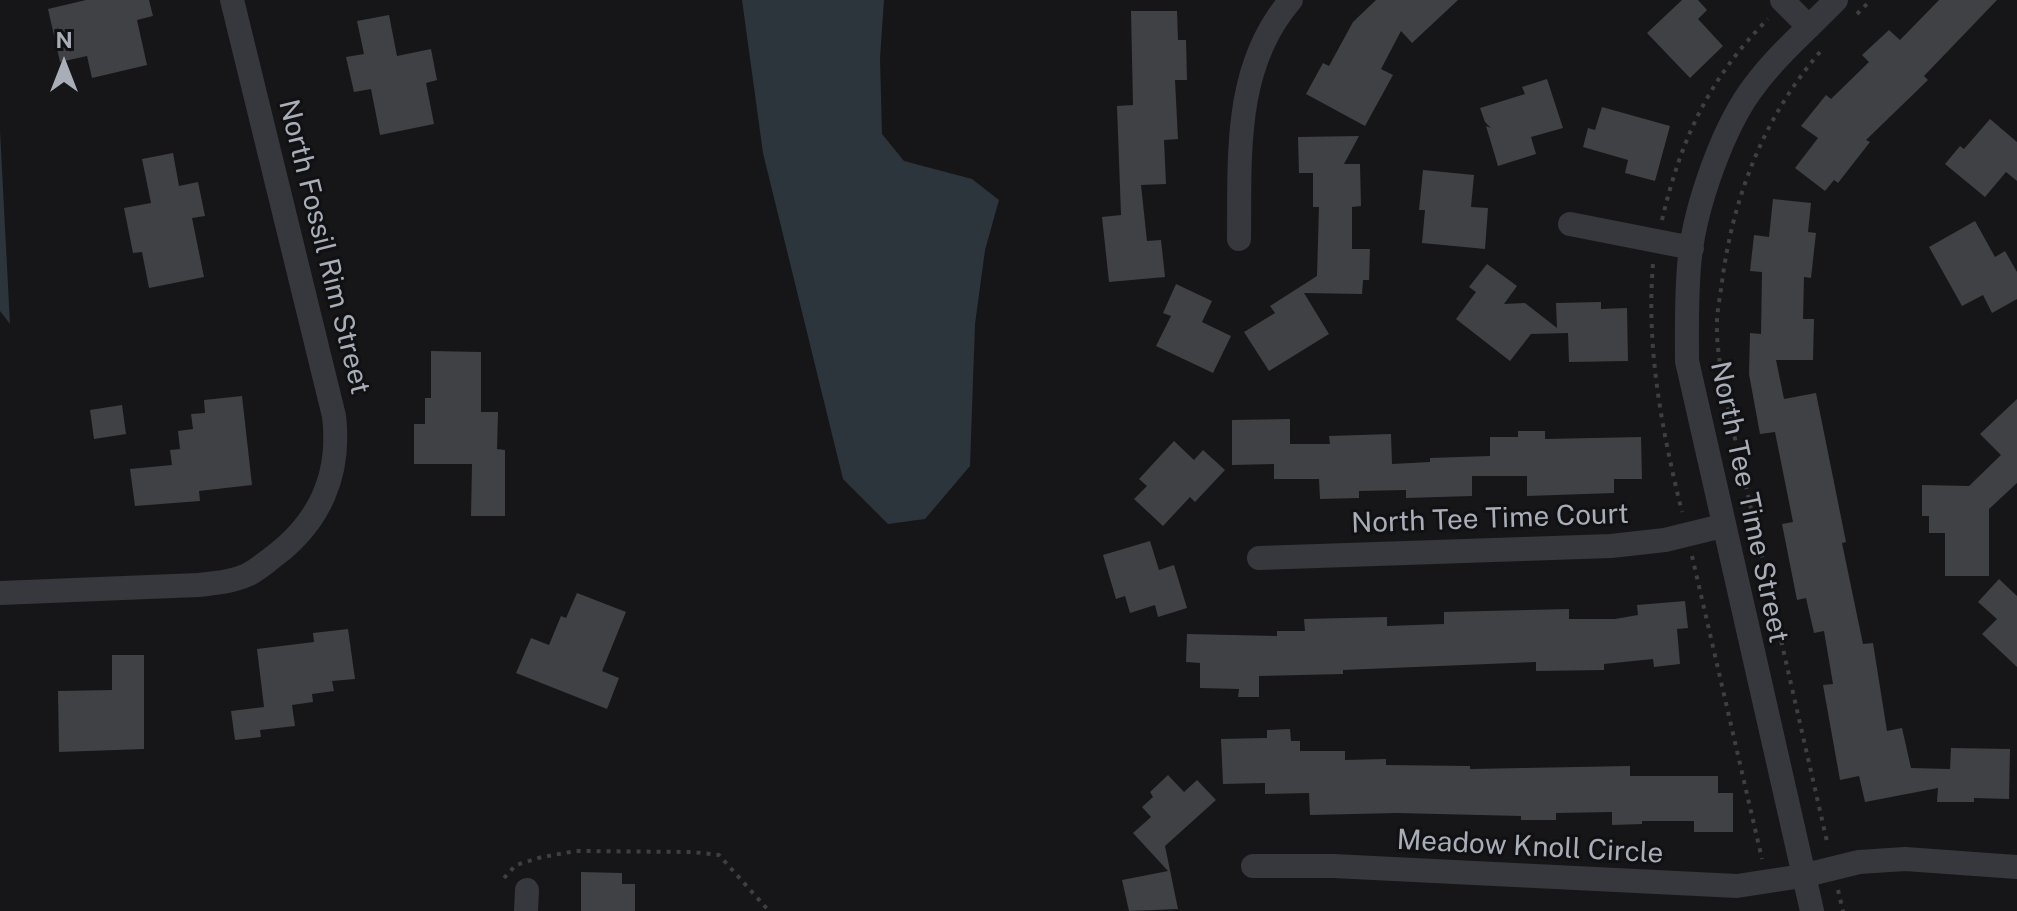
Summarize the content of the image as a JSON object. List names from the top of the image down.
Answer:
{
  "streets": {
    "street": [
      "North Fossil Rim Street",
      "North Tee Time Street",
      "North Tee Time Court",
      "Meadow Knoll Circle"
    ]
  },
  "crossings": [
    ["North Tee Time Street", "North Tee Time Court"],
    ["North Tee Time Street", "Meadow Knoll Circle"]
  ],
  "north": "top"
}
